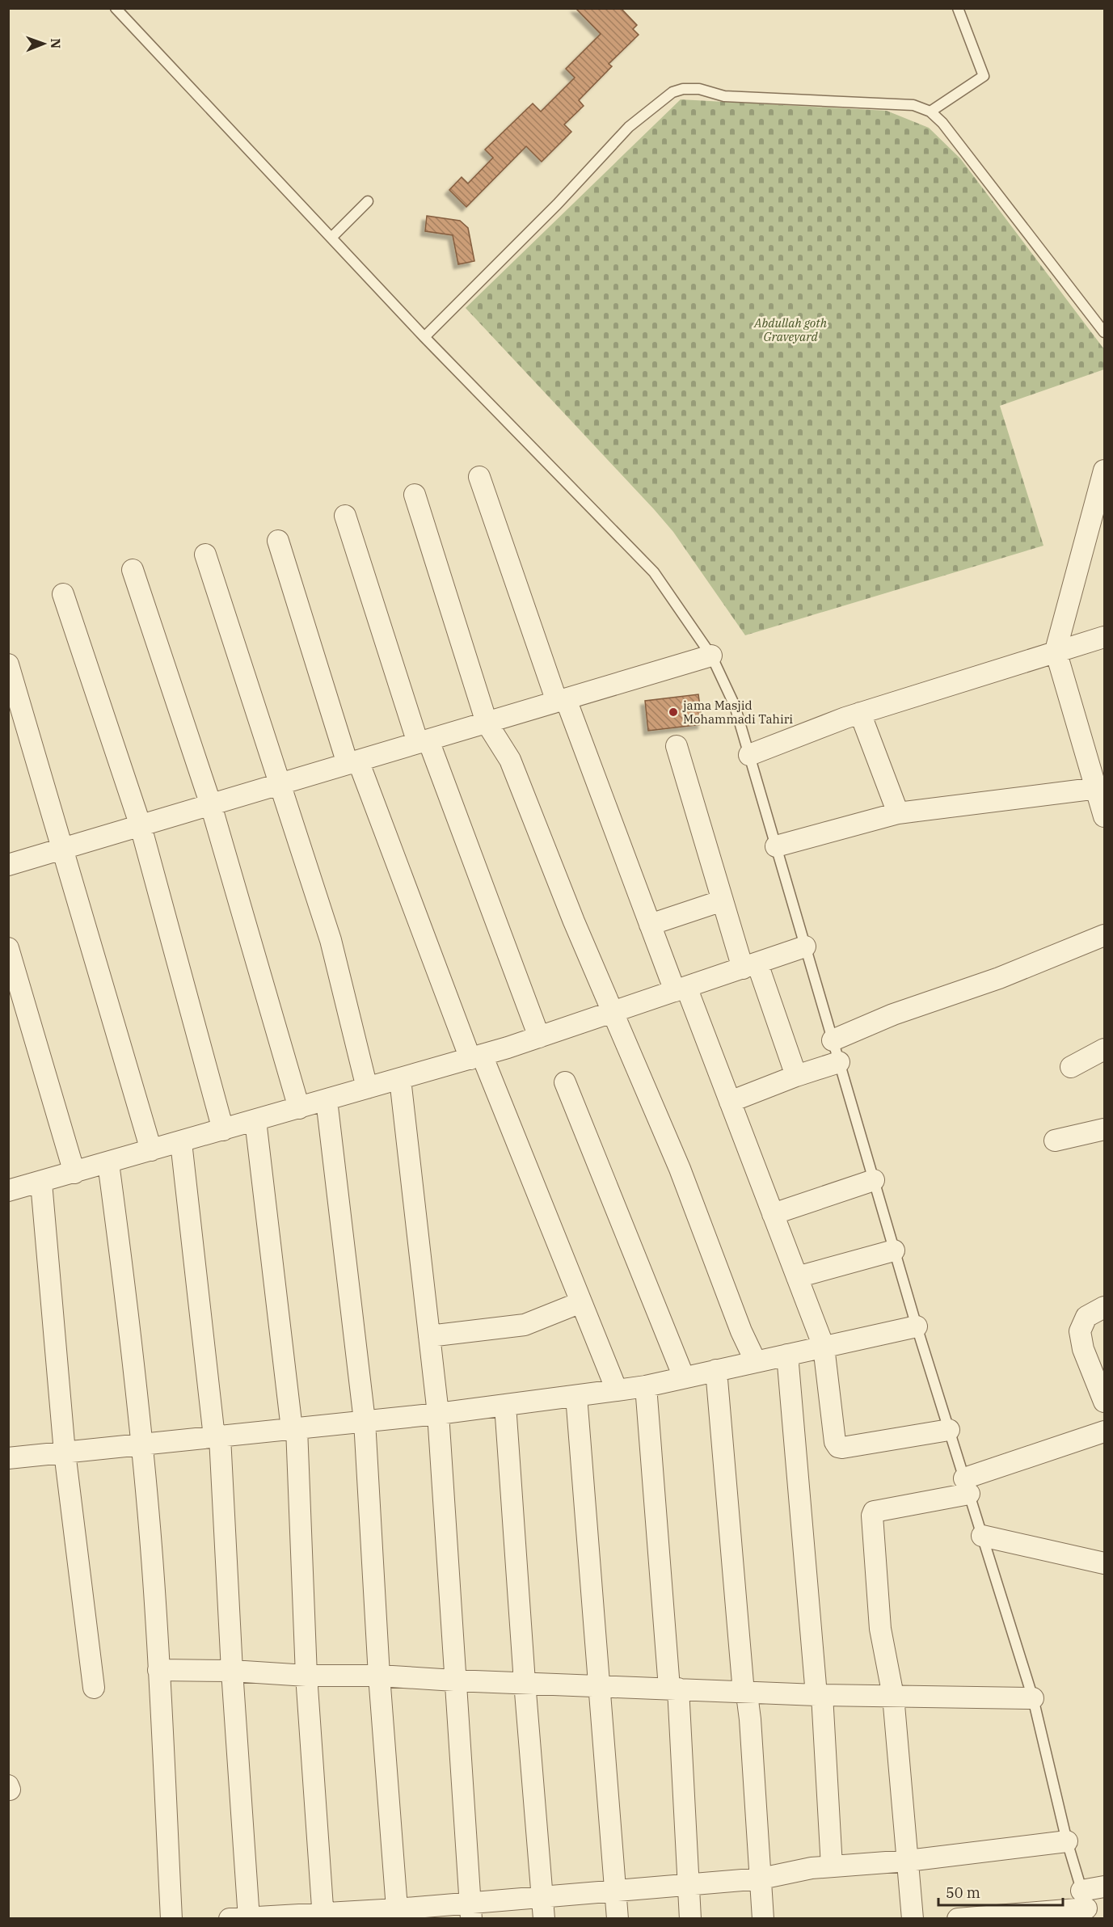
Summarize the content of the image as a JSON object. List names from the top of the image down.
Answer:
{
  "parks": ["Abdullah goth Graveyard"],
  "places": ["jama Masjid Mohammadi Tahiri"],
  "scale_bar": "50 m",
  "north": "right"
}
